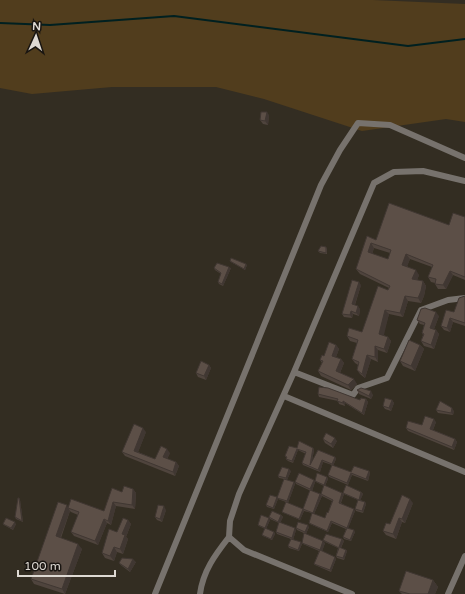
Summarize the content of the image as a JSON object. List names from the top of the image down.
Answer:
{
  "scale_bar": "100 m",
  "north": "top"
}
